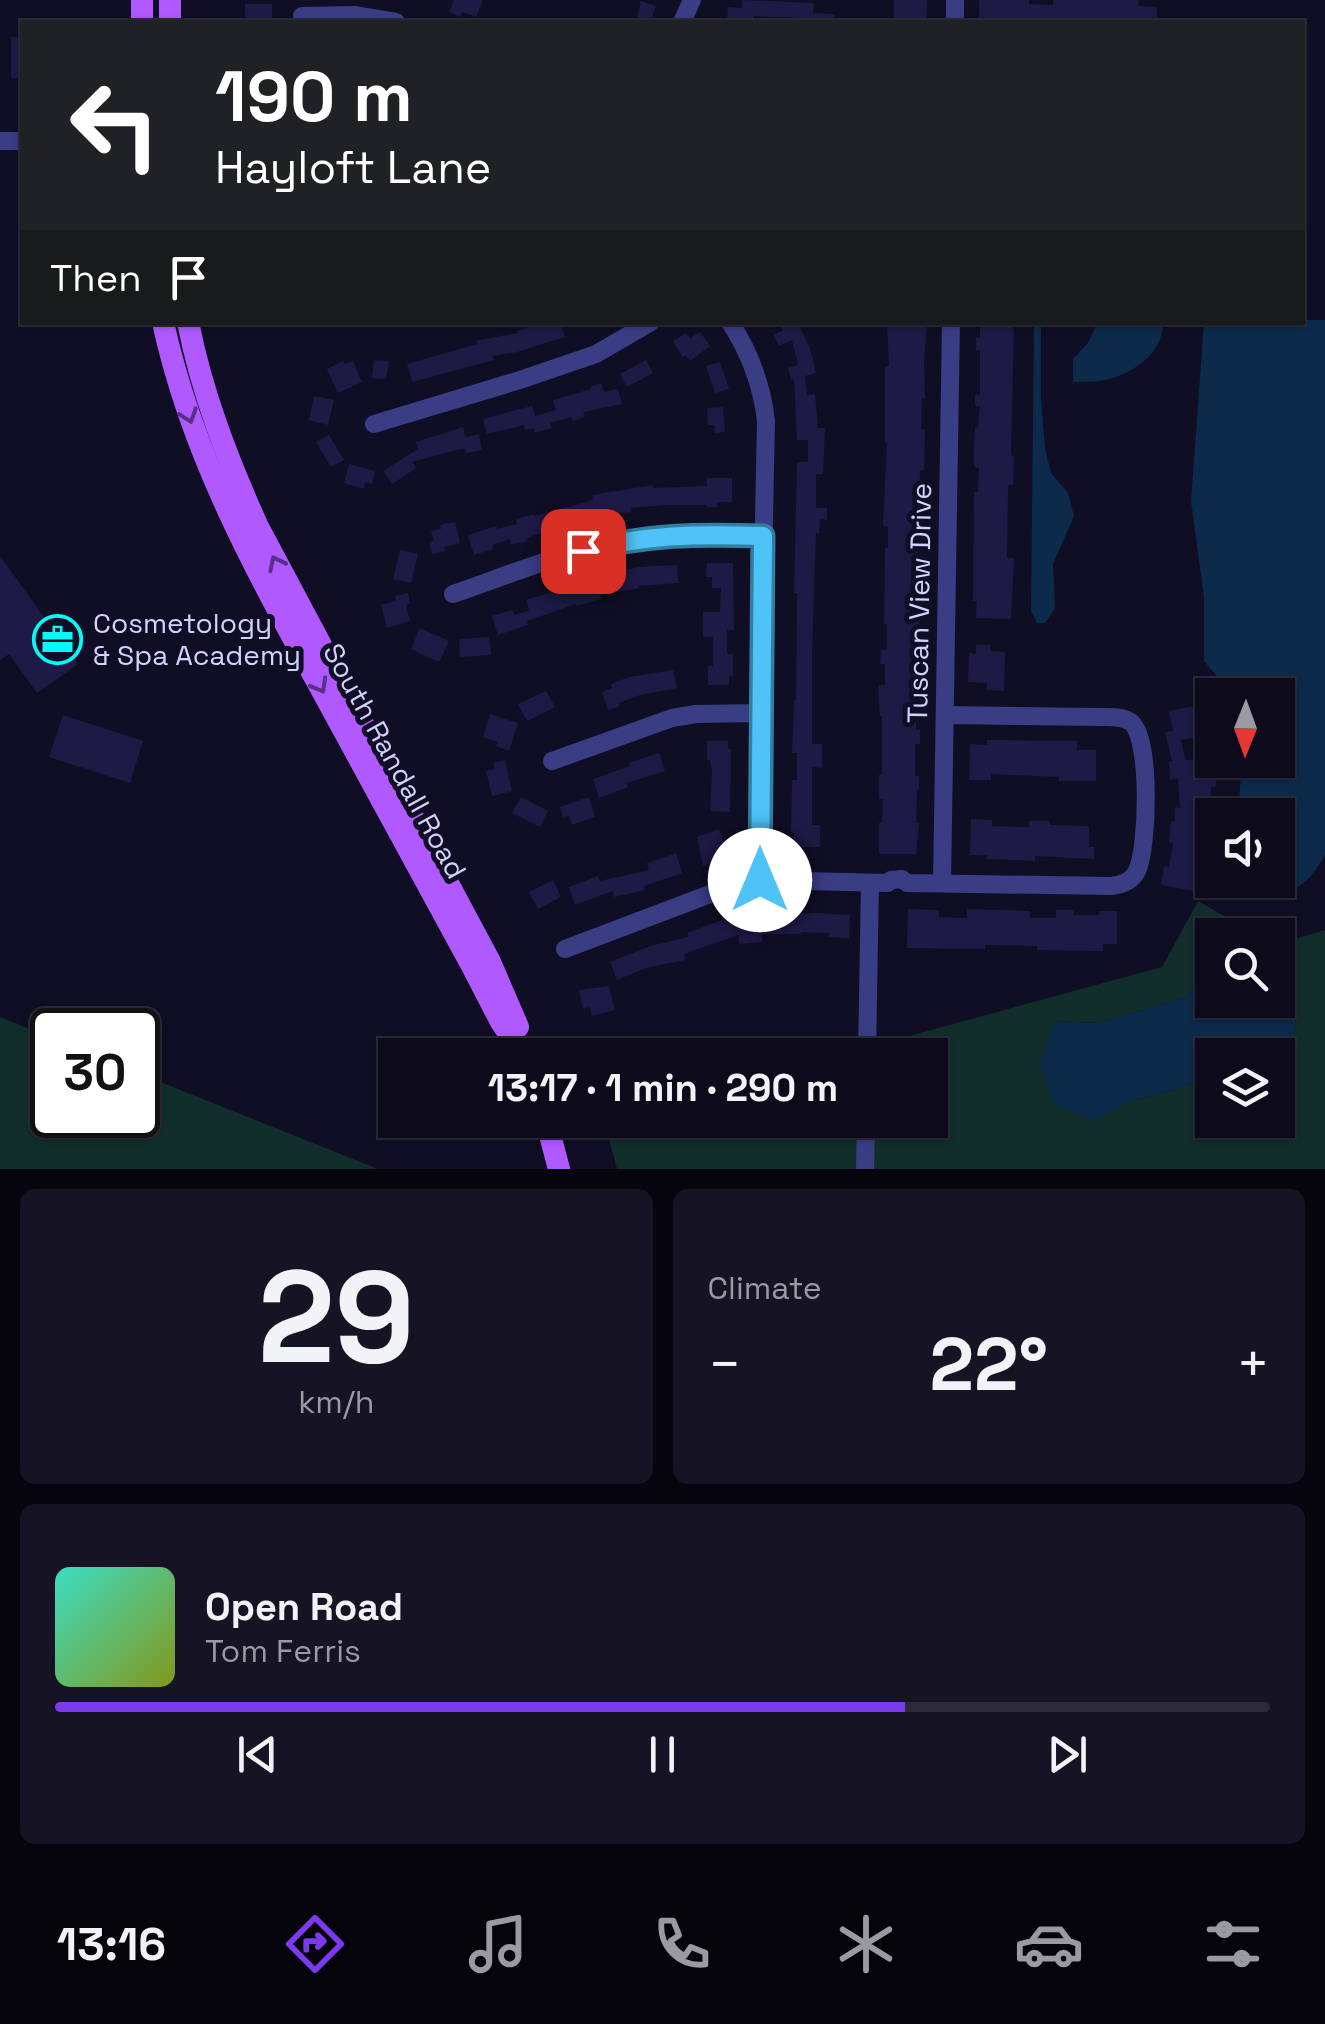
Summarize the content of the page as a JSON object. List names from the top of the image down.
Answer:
{
  "streets": {
    "main road": ["South Randall Road"],
    "street": ["Tuscan View Drive"]
  },
  "places": {
    "office": ["Cosmetology & Spa Academy"]
  },
  "north": "bottom",
  "page": {
    "turn": ["190 m", "Hayloft Lane"],
    "then": "Then",
    "limit": "30",
    "trip": "13:17 · 1 min · 290 m",
    "tile": [
      ["29", "km/h"],
      "Climate"
    ],
    "heat": ["−", "22°", "+"],
    "song": ["Open Road", "Tom Ferris"],
    "tabs": "13:16"
  }
}
